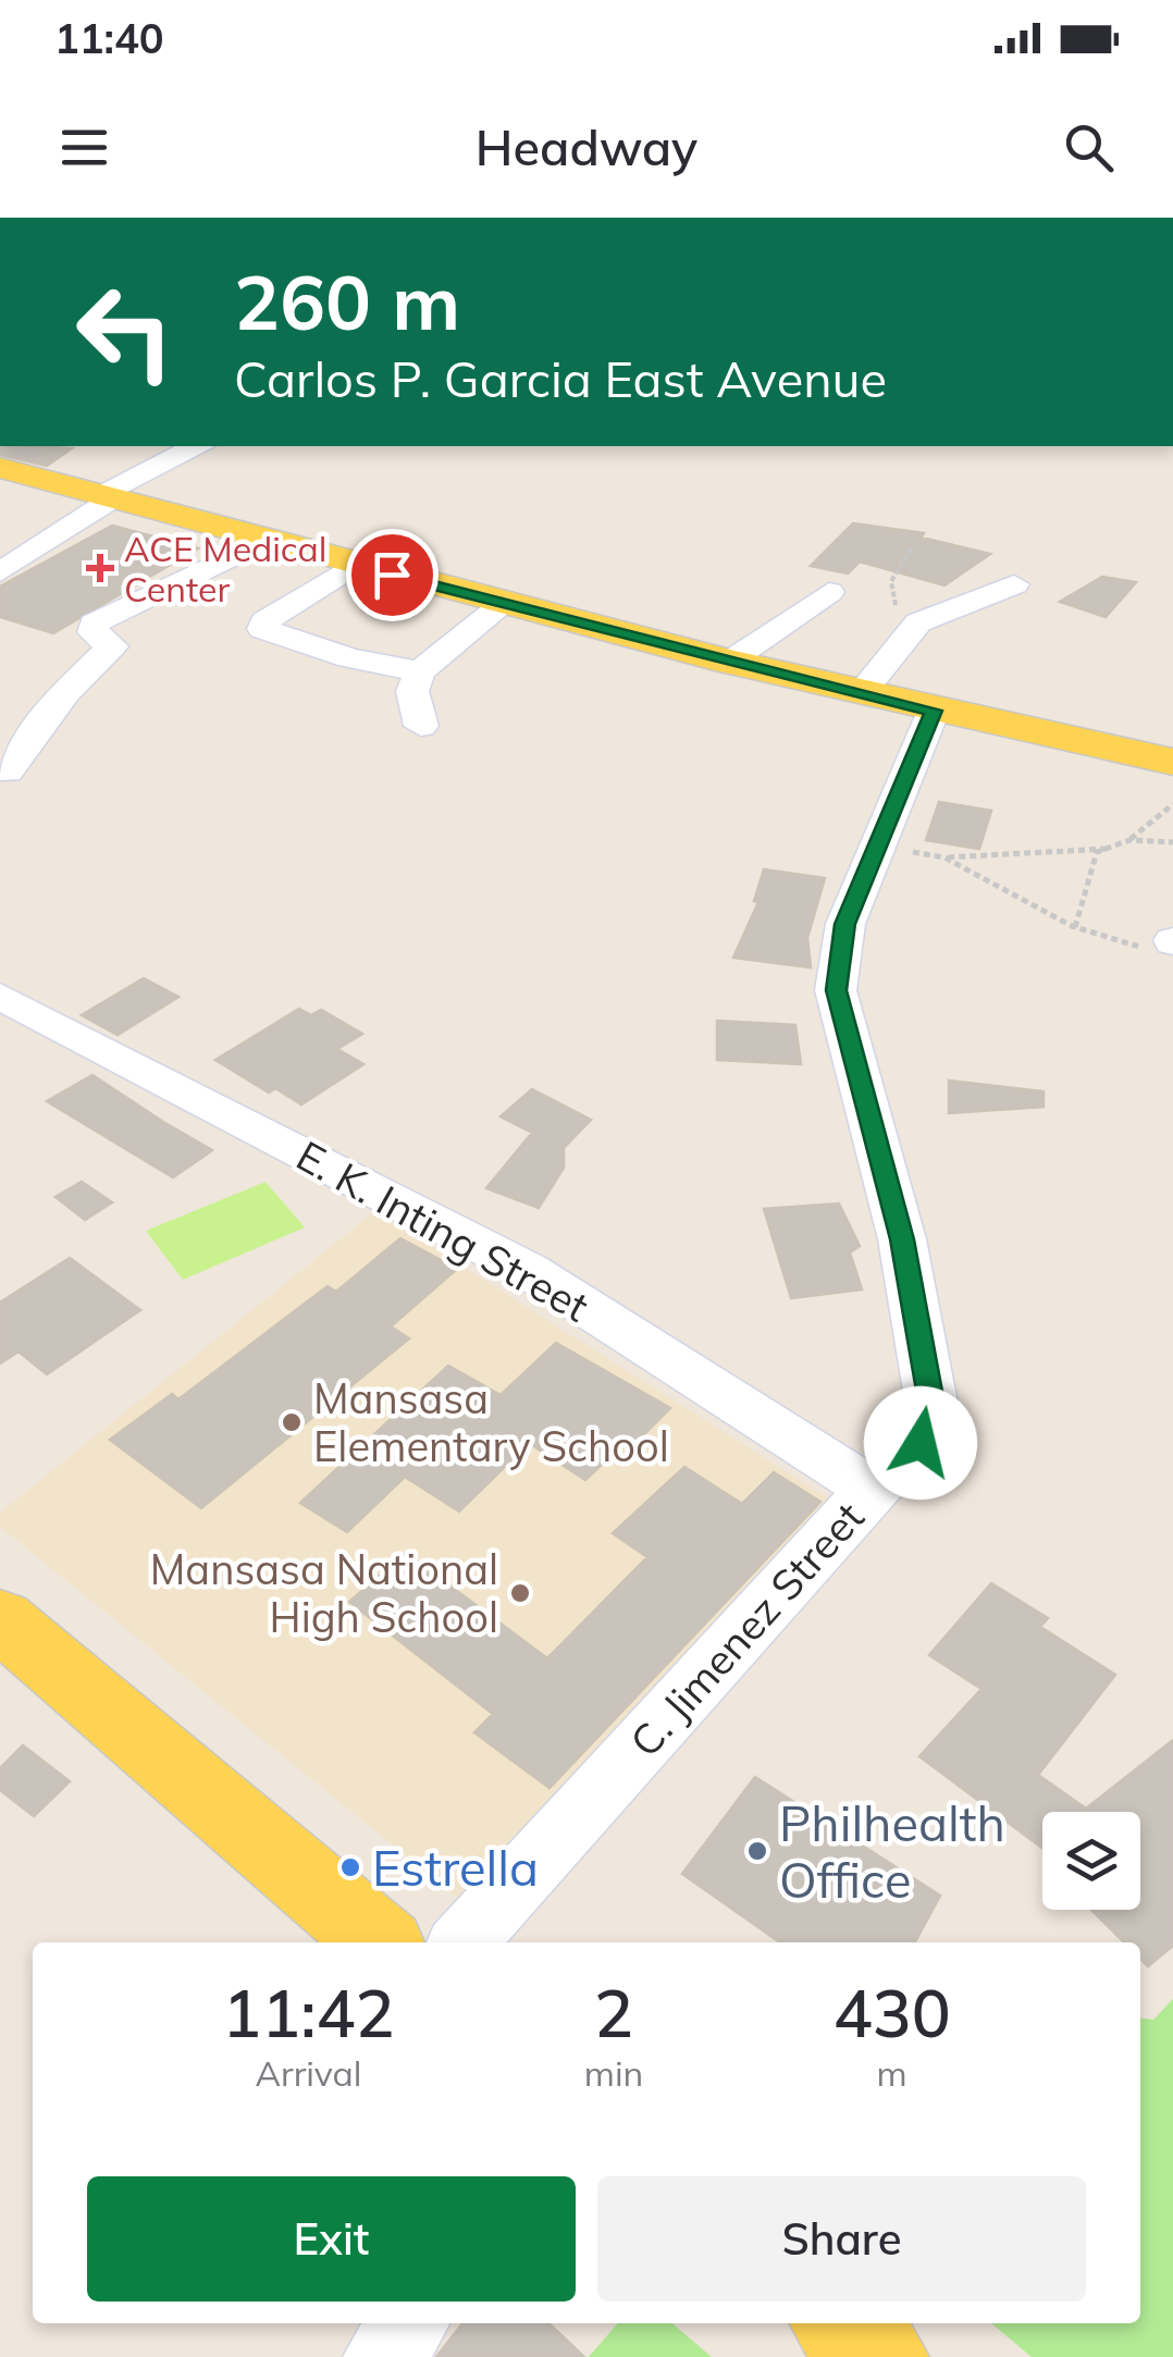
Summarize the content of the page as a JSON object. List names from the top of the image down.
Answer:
{
  "streets": {
    "street": ["E. K. Inting Street", "C. Jimenez Street"]
  },
  "crossings": [
    ["E. K. Inting Street", "C. Jimenez Street"]
  ],
  "places": {
    "health": ["ACE Medical Center"],
    "other": [
      "Mansasa Elementary School",
      "Mansasa National High School",
      "Philhealth Office",
      "Estrella"
    ]
  },
  "page": {
    "status": "11:40",
    "header": "Headway",
    "turn": ["260 m", "Carlos P. Garcia East Avenue"],
    "eta": [
      "11:42",
      "Arrival",
      "2",
      "min",
      "430",
      "m"
    ],
    "buttons": ["Exit", "Share"]
  }
}
